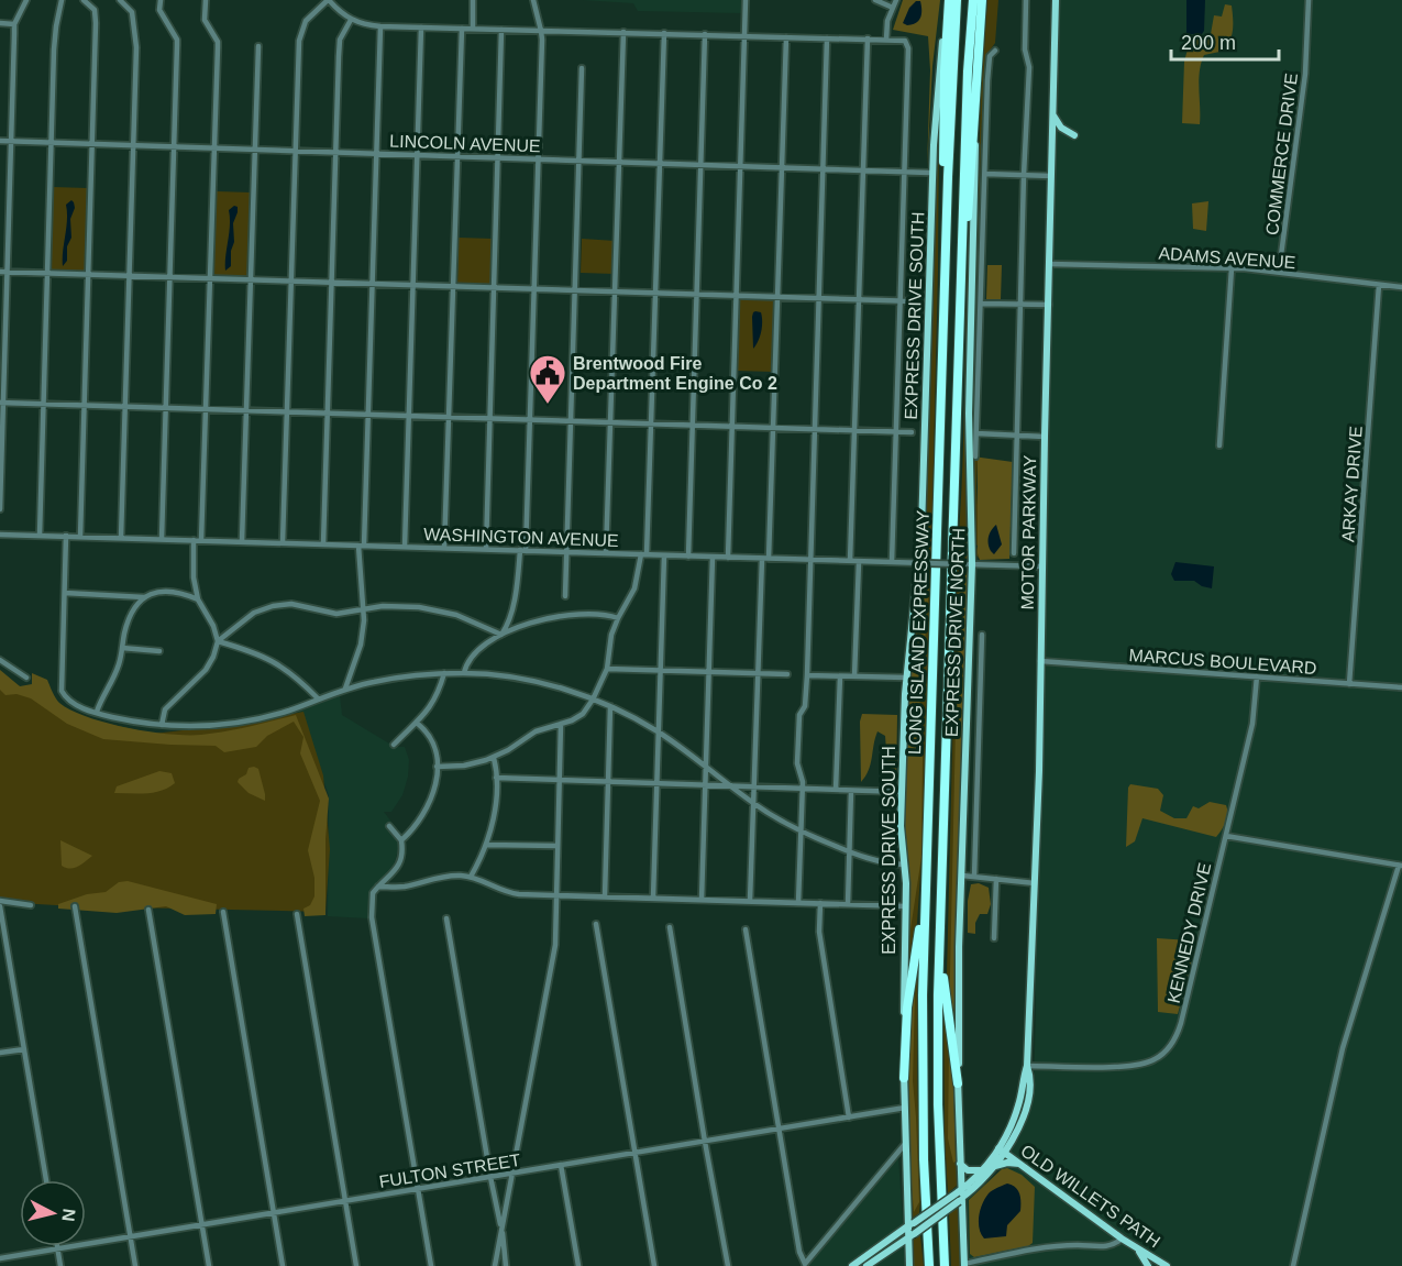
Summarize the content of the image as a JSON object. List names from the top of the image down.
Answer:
{
  "streets": {
    "highway": ["LONG ISLAND EXPRESSWAY", "EXPRESS DRIVE NORTH"],
    "main road": ["EXPRESS DRIVE SOUTH", "MOTOR PARKWAY", "OLD WILLETS PATH"],
    "street": [
      "LINCOLN AVENUE",
      "COMMERCE DRIVE",
      "ADAMS AVENUE",
      "ARKAY DRIVE",
      "WASHINGTON AVENUE",
      "MARCUS BOULEVARD",
      "KENNEDY DRIVE",
      "FULTON STREET"
    ]
  },
  "crossings": [
    ["COMMERCE DRIVE", "ADAMS AVENUE"],
    ["ADAMS AVENUE", "ARKAY DRIVE"],
    ["ADAMS AVENUE", "MOTOR PARKWAY"],
    ["EXPRESS DRIVE SOUTH", "MOTOR PARKWAY"],
    ["EXPRESS DRIVE SOUTH", "WASHINGTON AVENUE"],
    ["EXPRESS DRIVE SOUTH", "LONG ISLAND EXPRESSWAY"],
    ["EXPRESS DRIVE SOUTH", "FULTON STREET"],
    ["ARKAY DRIVE", "MARCUS BOULEVARD"],
    ["MOTOR PARKWAY", "WASHINGTON AVENUE"],
    ["MOTOR PARKWAY", "EXPRESS DRIVE NORTH"],
    ["MOTOR PARKWAY", "MARCUS BOULEVARD"],
    ["MOTOR PARKWAY", "KENNEDY DRIVE"],
    ["MOTOR PARKWAY", "OLD WILLETS PATH"],
    ["WASHINGTON AVENUE", "EXPRESS DRIVE NORTH"],
    ["MARCUS BOULEVARD", "KENNEDY DRIVE"]
  ],
  "places": {
    "public building": ["Brentwood Fire Department Engine Co 2"]
  },
  "scale_bar": "200 m",
  "north": "right"
}
